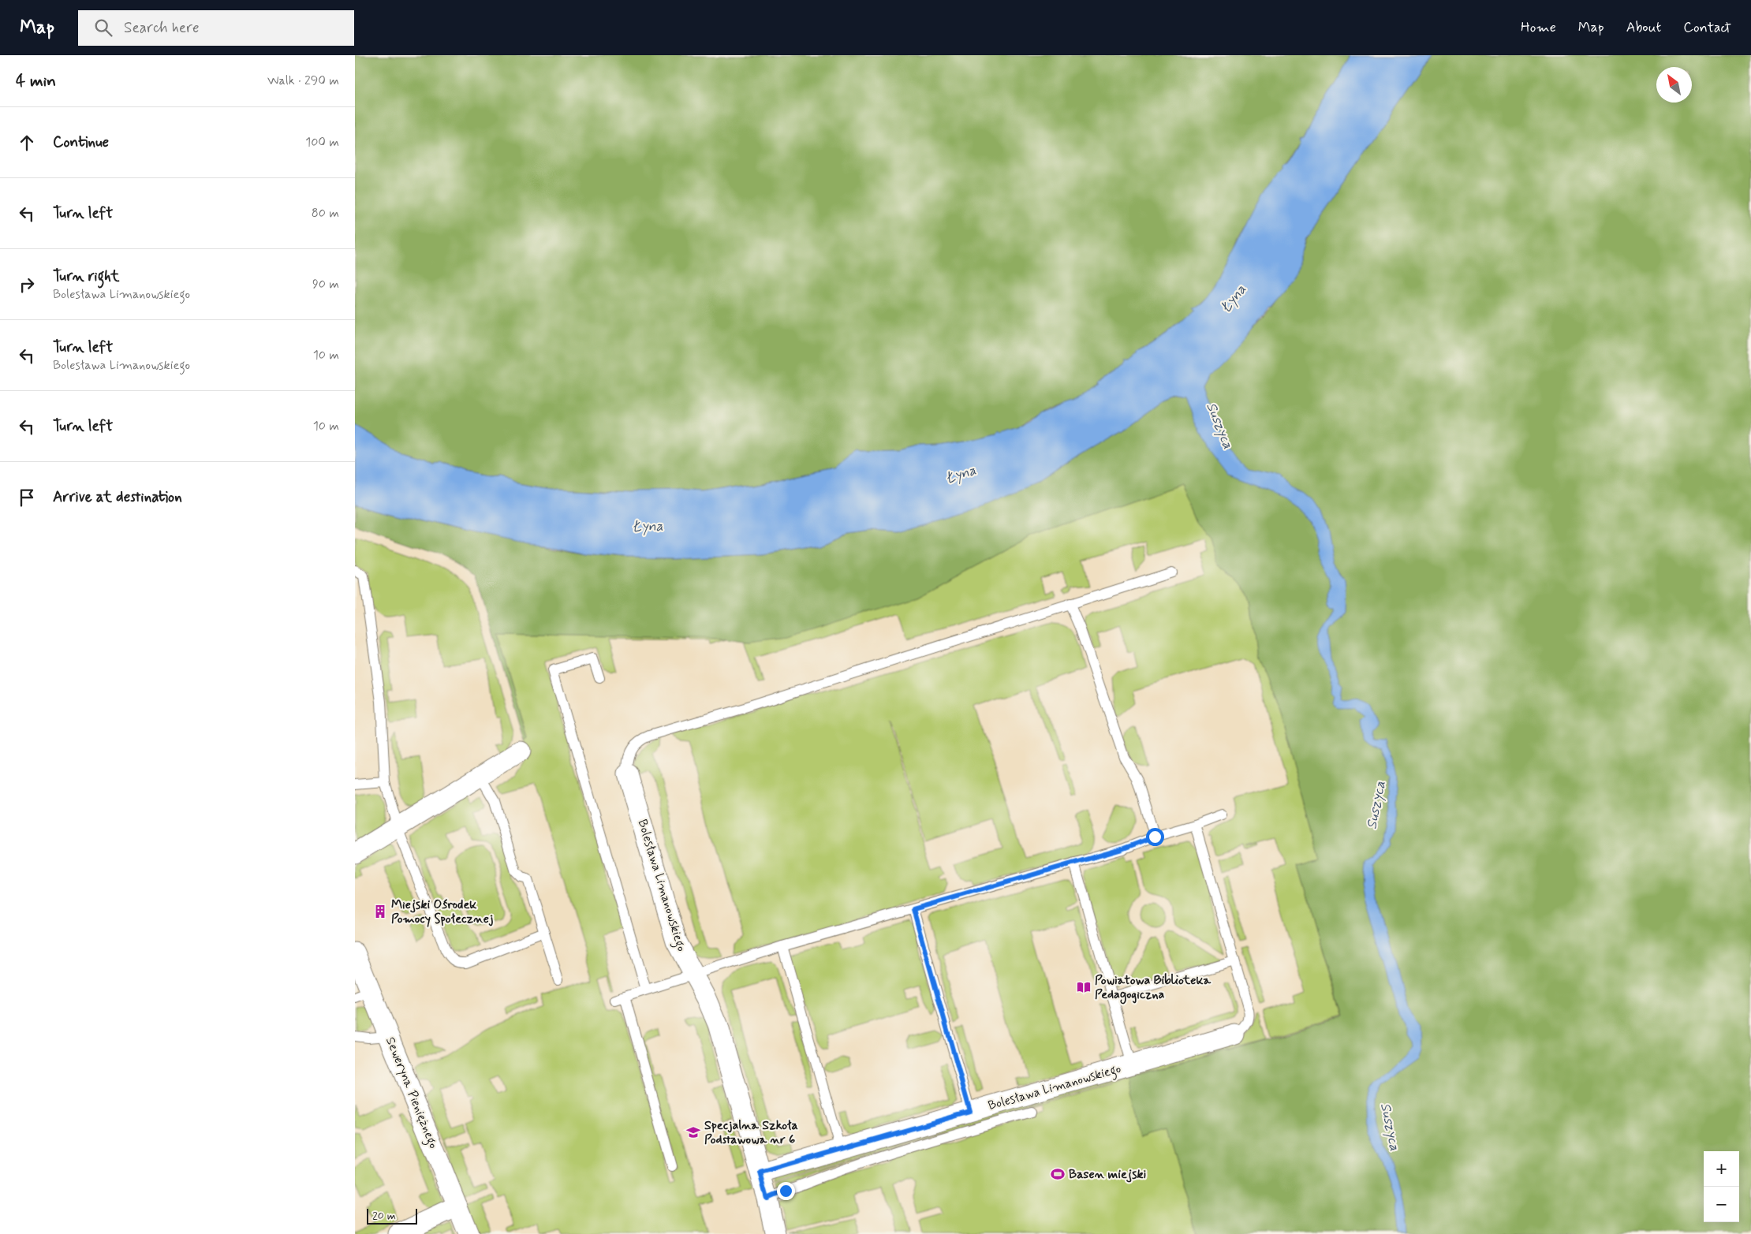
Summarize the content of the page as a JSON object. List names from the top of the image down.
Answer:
{
  "streets": {
    "street": ["Bolesława Limanowskiego", "Seweryna Pieniężnego"]
  },
  "water": ["Łyna", "Suszyca"],
  "places": {
    "building": ["Miejski Ośrodek Pomocy Społecznej"],
    "library": ["Powiatowa Biblioteka Pedagogiczna"],
    "school or university": ["Specjalna Szkoła Podstawowa nr 6"],
    "sports": ["Basen miejski"]
  },
  "scale_bar": "20 m",
  "north": "top left",
  "page": {
    "header": "Map",
    "search": "Search here",
    "nav": [
      "Home",
      "Map",
      "About",
      "Contact"
    ],
    "heading": ["4 min", "Walk · 290 m"],
    "list": [
      ["Continue", "100 m"],
      ["Turn left", "80 m"],
      ["Turn right", "Bolesława Limanowskiego", "90 m"],
      ["Turn left", "Bolesława Limanowskiego", "10 m"],
      ["Turn left", "10 m"],
      "Arrive at destination"
    ],
    "map_buttons": ["+", "−"],
    "scale": "20 m"
  }
}
